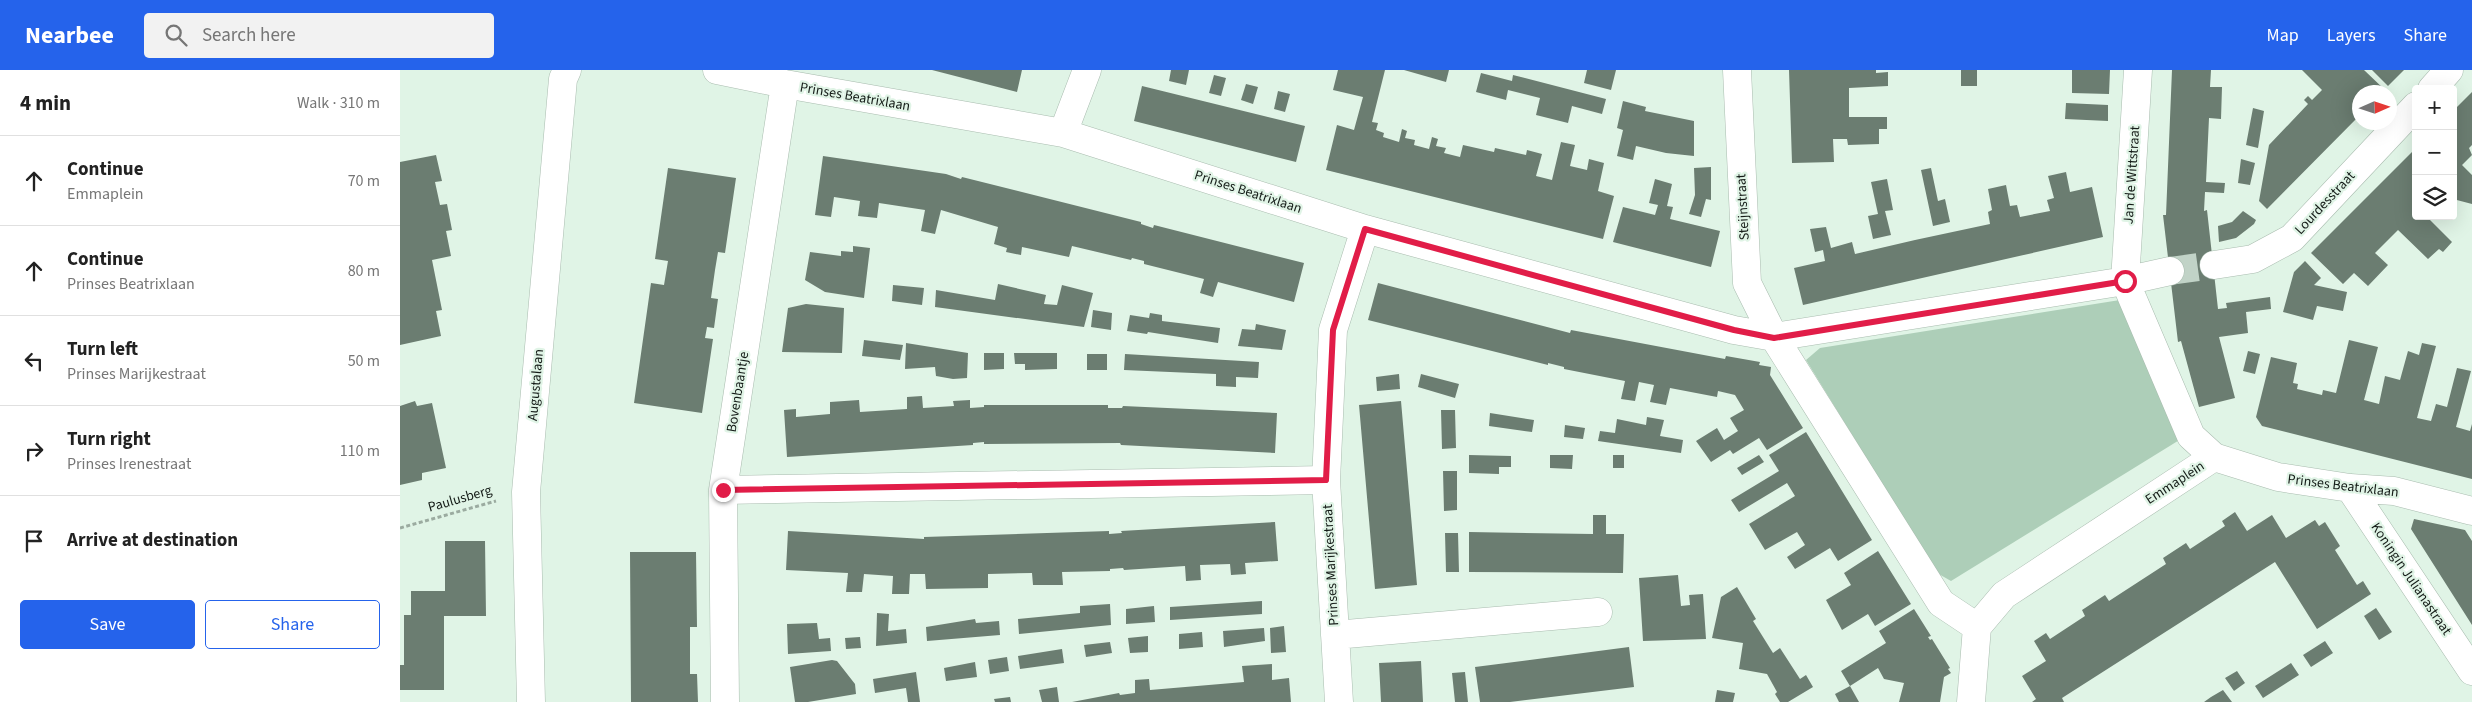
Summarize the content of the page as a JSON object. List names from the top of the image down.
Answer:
{
  "streets": {
    "street": [
      "Prinses Beatrixlaan",
      "Jan de Wittstraat",
      "Lourdesstraat",
      "Steijnstraat",
      "Augustalaan",
      "Bovenbaantje",
      "Emmaplein",
      "Prinses Marijkestraat",
      "Koningin Julianastraat"
    ],
    "path": ["Paulusberg"]
  },
  "crossings": [
    ["Prinses Beatrixlaan", "Steijnstraat"],
    ["Prinses Beatrixlaan", "Bovenbaantje"],
    ["Prinses Beatrixlaan", "Emmaplein"],
    ["Prinses Beatrixlaan", "Prinses Marijkestraat"],
    ["Prinses Beatrixlaan", "Koningin Julianastraat"],
    ["Jan de Wittstraat", "Emmaplein"],
    ["Augustalaan", "Paulusberg"]
  ],
  "north": "right",
  "page": {
    "header": "Nearbee",
    "search": "Search here",
    "nav": ["Map", "Layers", "Share"],
    "heading": ["4 min", "Walk · 310 m"],
    "map_buttons": ["+", "−"],
    "list": [
      ["Continue", "Emmaplein", "70 m"],
      ["Continue", "Prinses Beatrixlaan", "80 m"],
      ["Turn left", "Prinses Marijkestraat", "50 m"],
      ["Turn right", "Prinses Irenestraat", "110 m"],
      "Arrive at destination"
    ],
    "buttons": ["Save", "Share"]
  }
}
